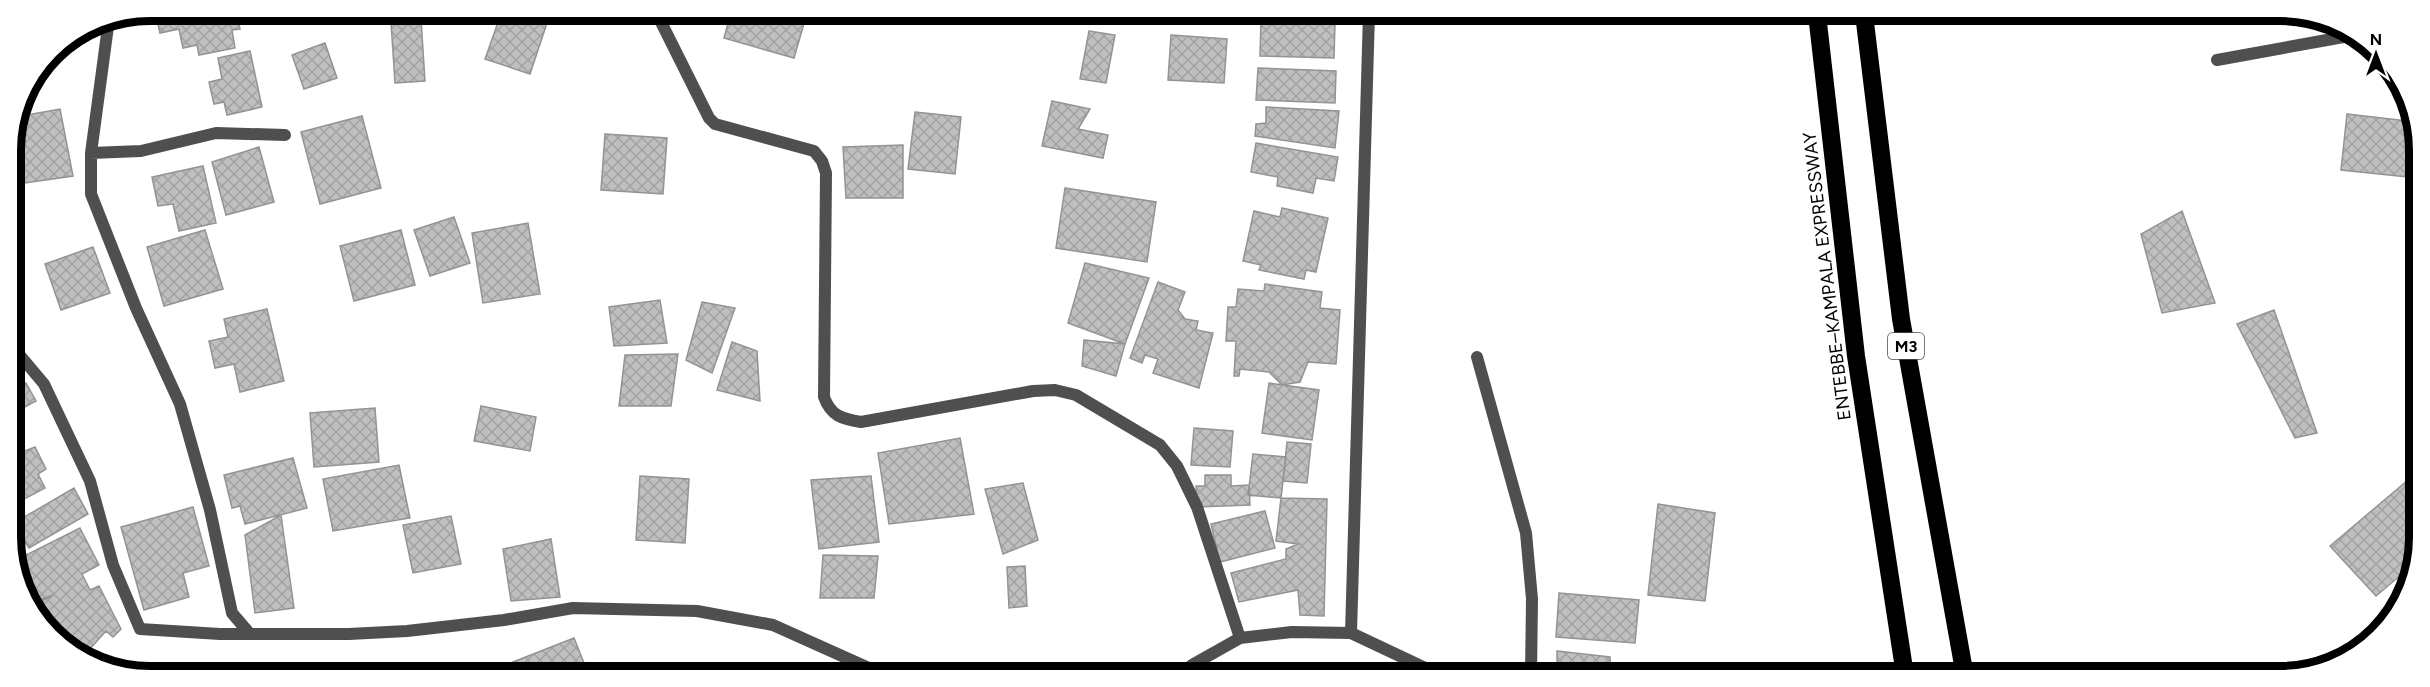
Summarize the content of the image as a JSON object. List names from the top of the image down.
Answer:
{
  "streets": {
    "highway": ["ENTEBBE–KAMPALA EXPRESSWAY", "M3"]
  },
  "north": "top"
}
